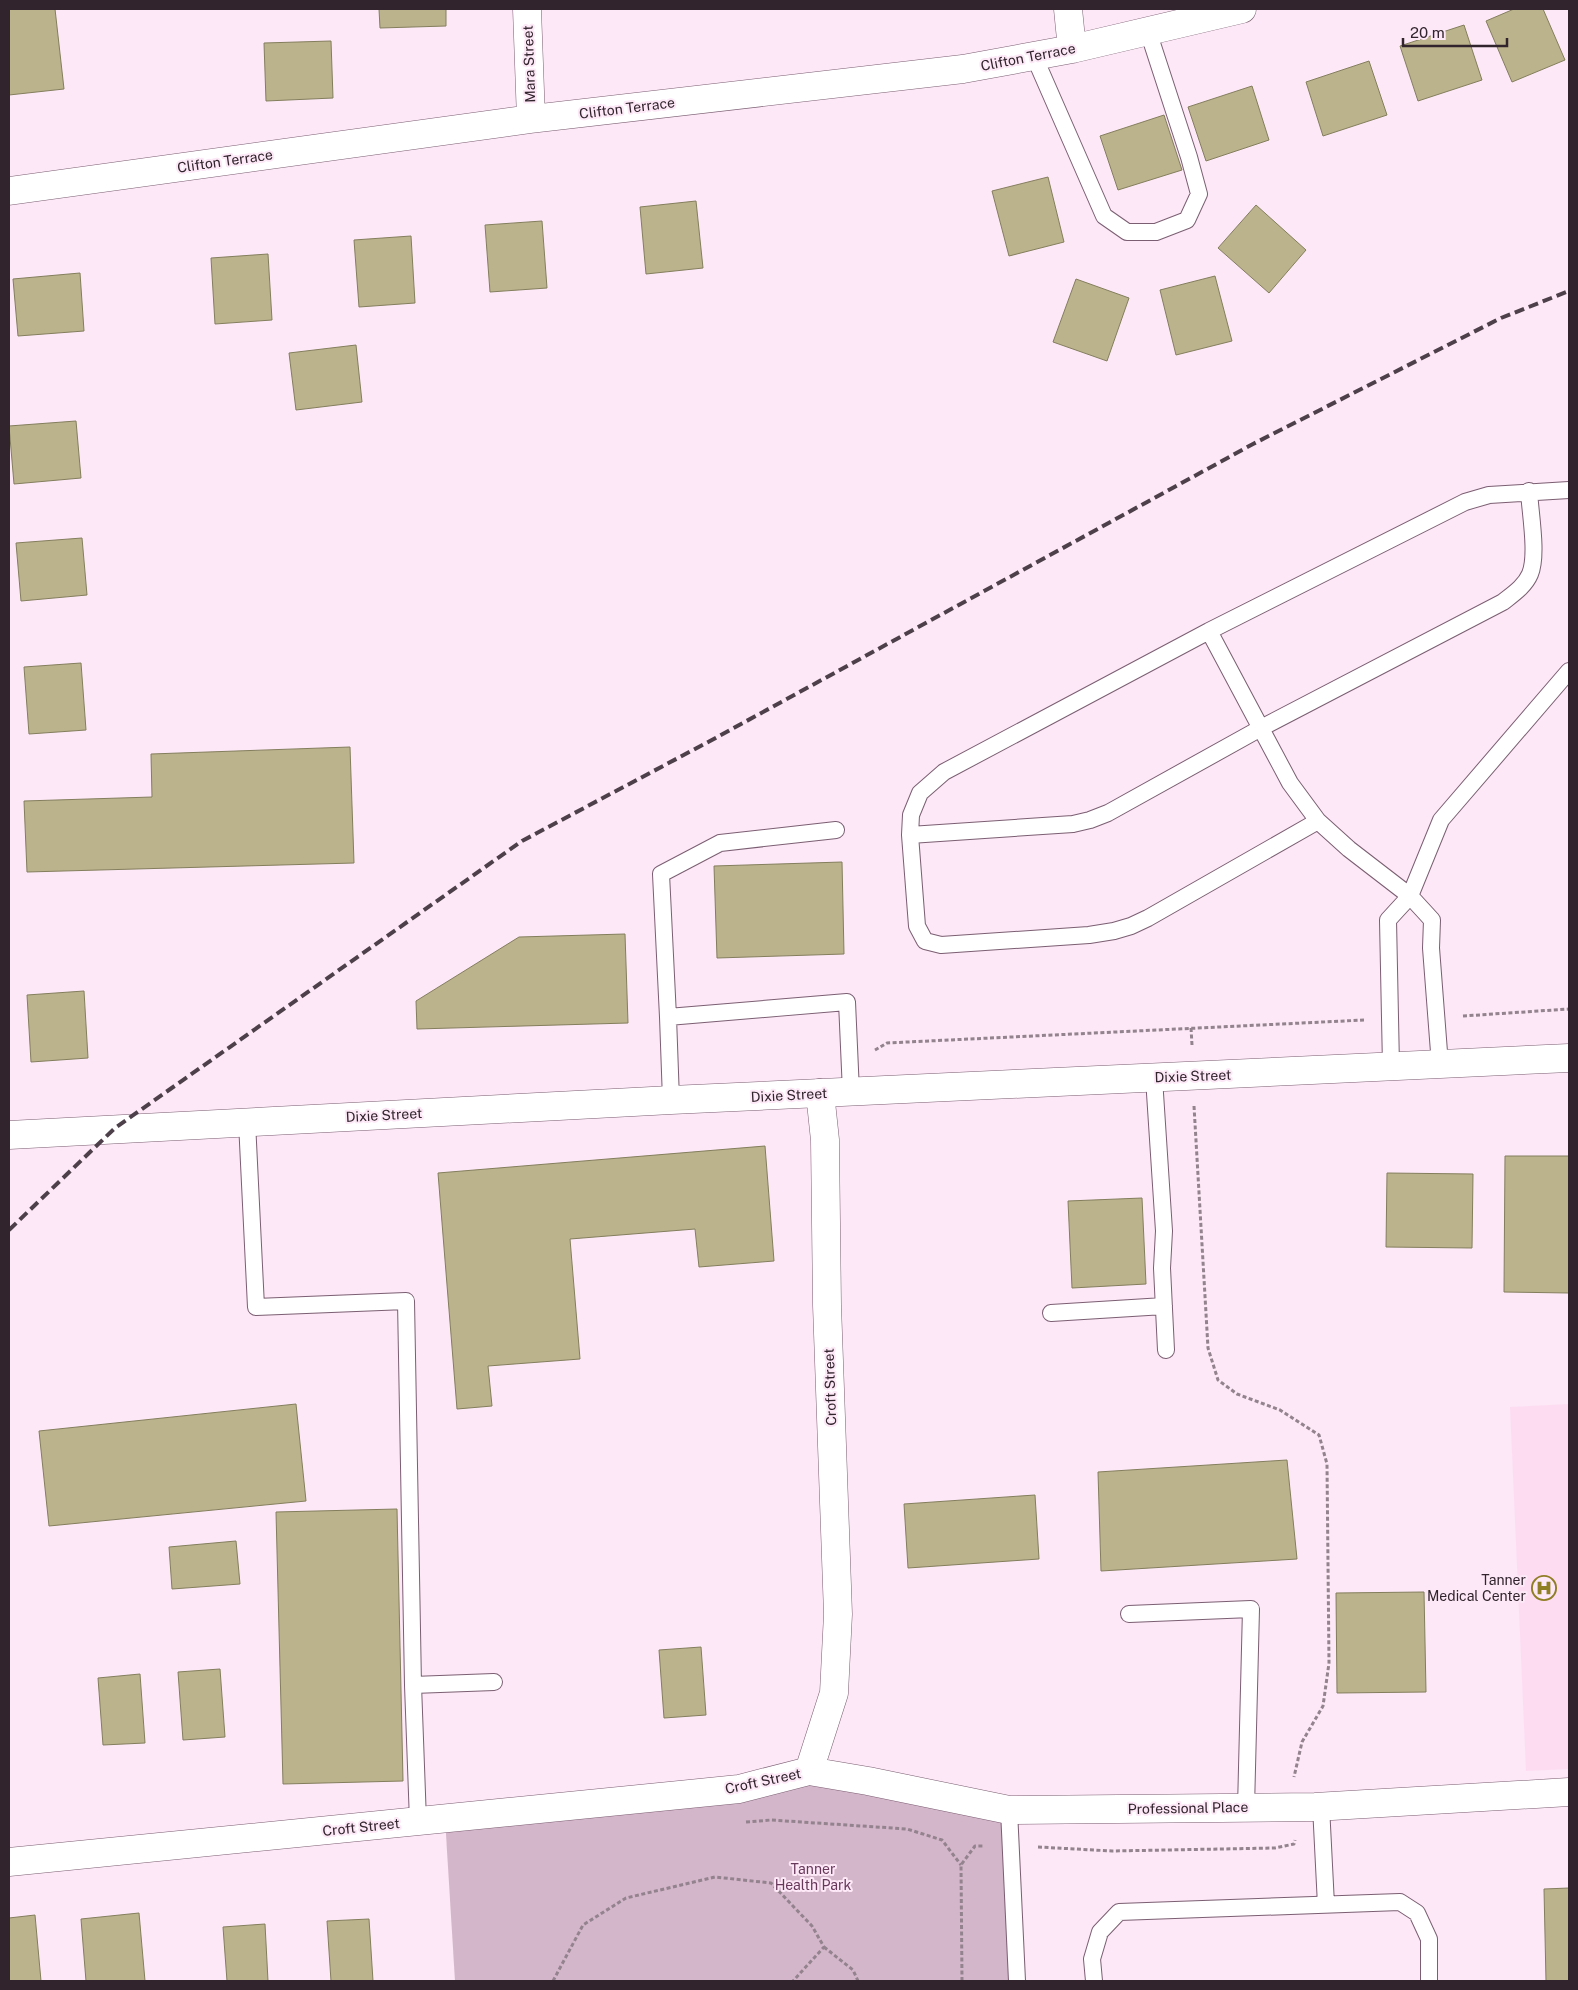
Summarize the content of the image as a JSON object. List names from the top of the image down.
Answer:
{
  "streets": {
    "street": [
      "Clifton Terrace",
      "Mara Street",
      "Dixie Street",
      "Croft Street",
      "Professional Place"
    ]
  },
  "crossings": [
    ["Clifton Terrace", "Mara Street"],
    ["Dixie Street", "Croft Street"],
    ["Croft Street", "Professional Place"]
  ],
  "parks": ["Tanner Health Park"],
  "places": {
    "hospital": ["Tanner Medical Center"]
  },
  "scale_bar": "20 m"
}
